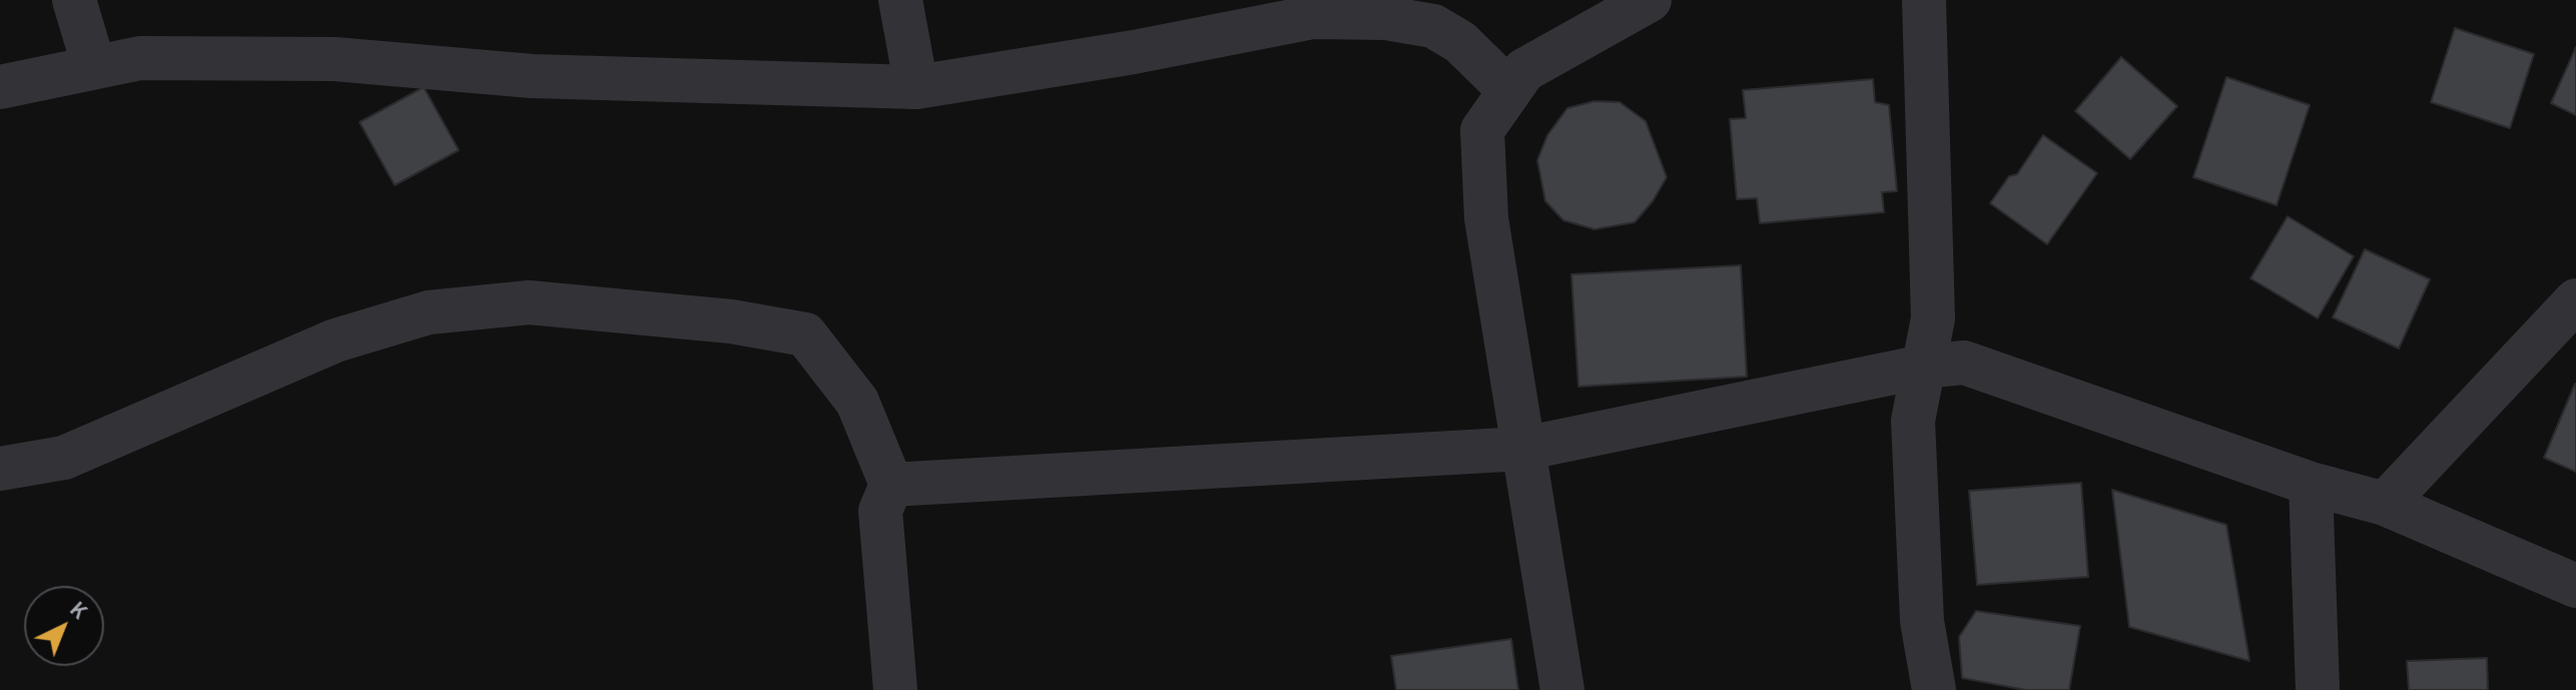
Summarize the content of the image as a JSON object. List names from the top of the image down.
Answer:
{
  "north": "top right"
}
